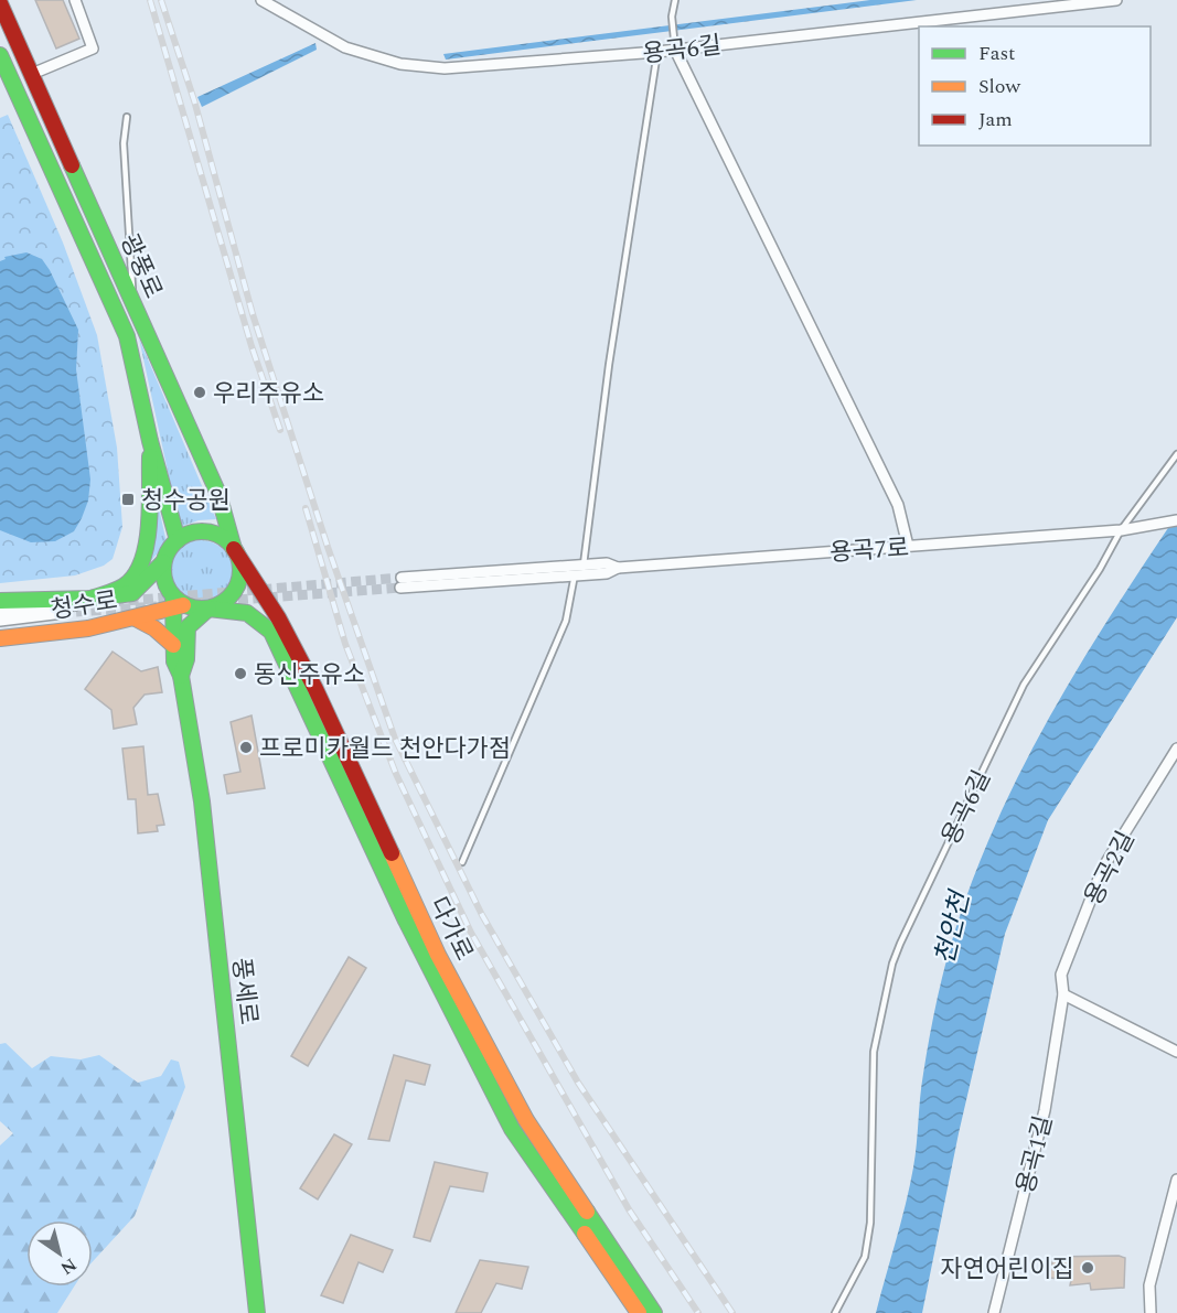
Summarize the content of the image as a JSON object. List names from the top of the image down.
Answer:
{
  "streets": {
    "street": [
      "용곡6길",
      "광풍로",
      "용곡7로",
      "청수로",
      "용곡2길",
      "다가로",
      "풍세로",
      "용곡1길"
    ]
  },
  "crossings": [
    ["용곡6길", "용곡7로"],
    ["광풍로", "청수로"],
    ["광풍로", "다가로"],
    ["광풍로", "풍세로"],
    ["청수로", "다가로"],
    ["청수로", "풍세로"],
    ["용곡2길", "용곡1길"],
    ["다가로", "풍세로"]
  ],
  "water": ["천안천"],
  "places": {
    "other": [
      "우리주유소",
      "동신주유소",
      "프로미카월드 천안다가점",
      "자연어린이집"
    ],
    "transit": ["청수공원"]
  },
  "legend": ["Fast", "Slow", "Jam"],
  "north": "bottom right"
}
